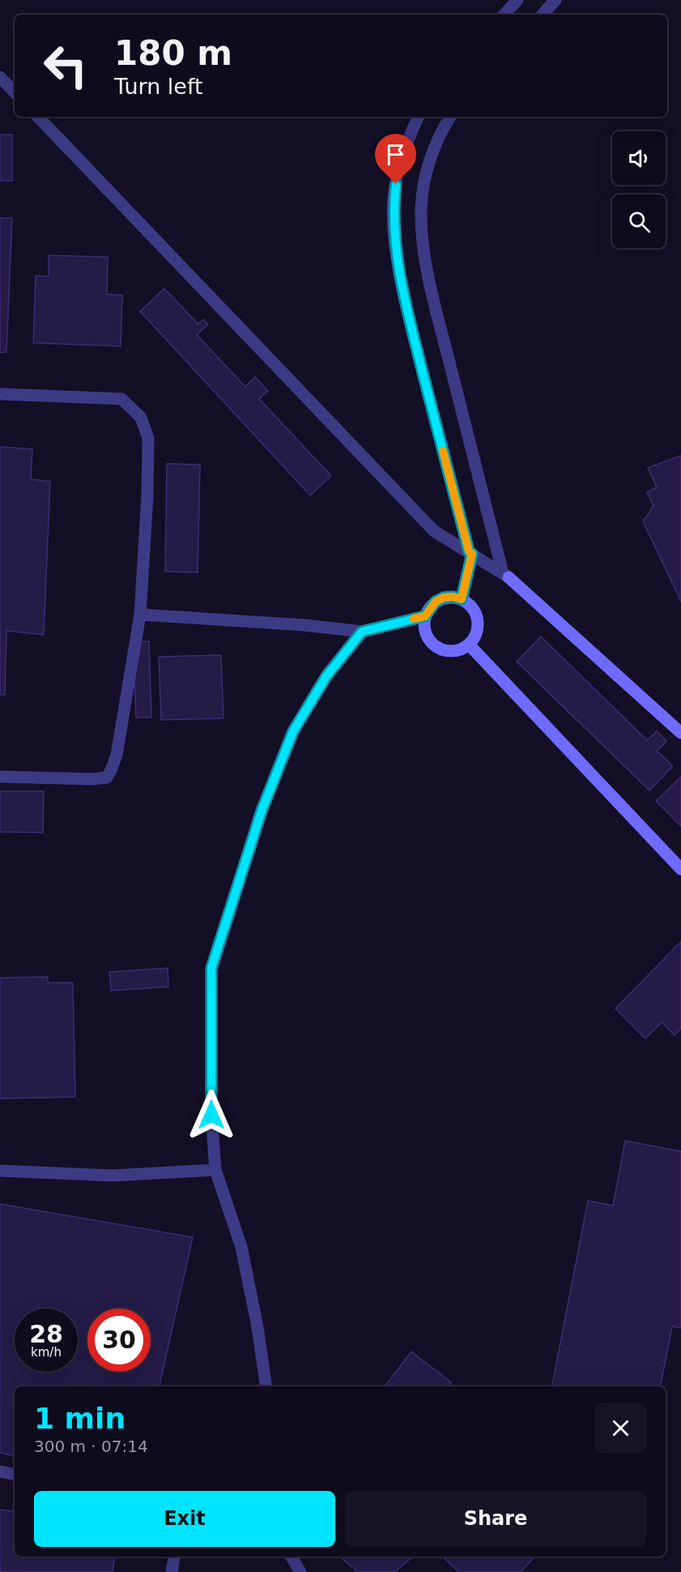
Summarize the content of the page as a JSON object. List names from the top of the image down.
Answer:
{
  "page": {
    "turn": ["180 m", "Turn left"],
    "speed": "28 km/h",
    "limit": "30",
    "heading": ["1 min", "300 m · 07:14"],
    "buttons": ["Exit", "Share"]
  }
}
